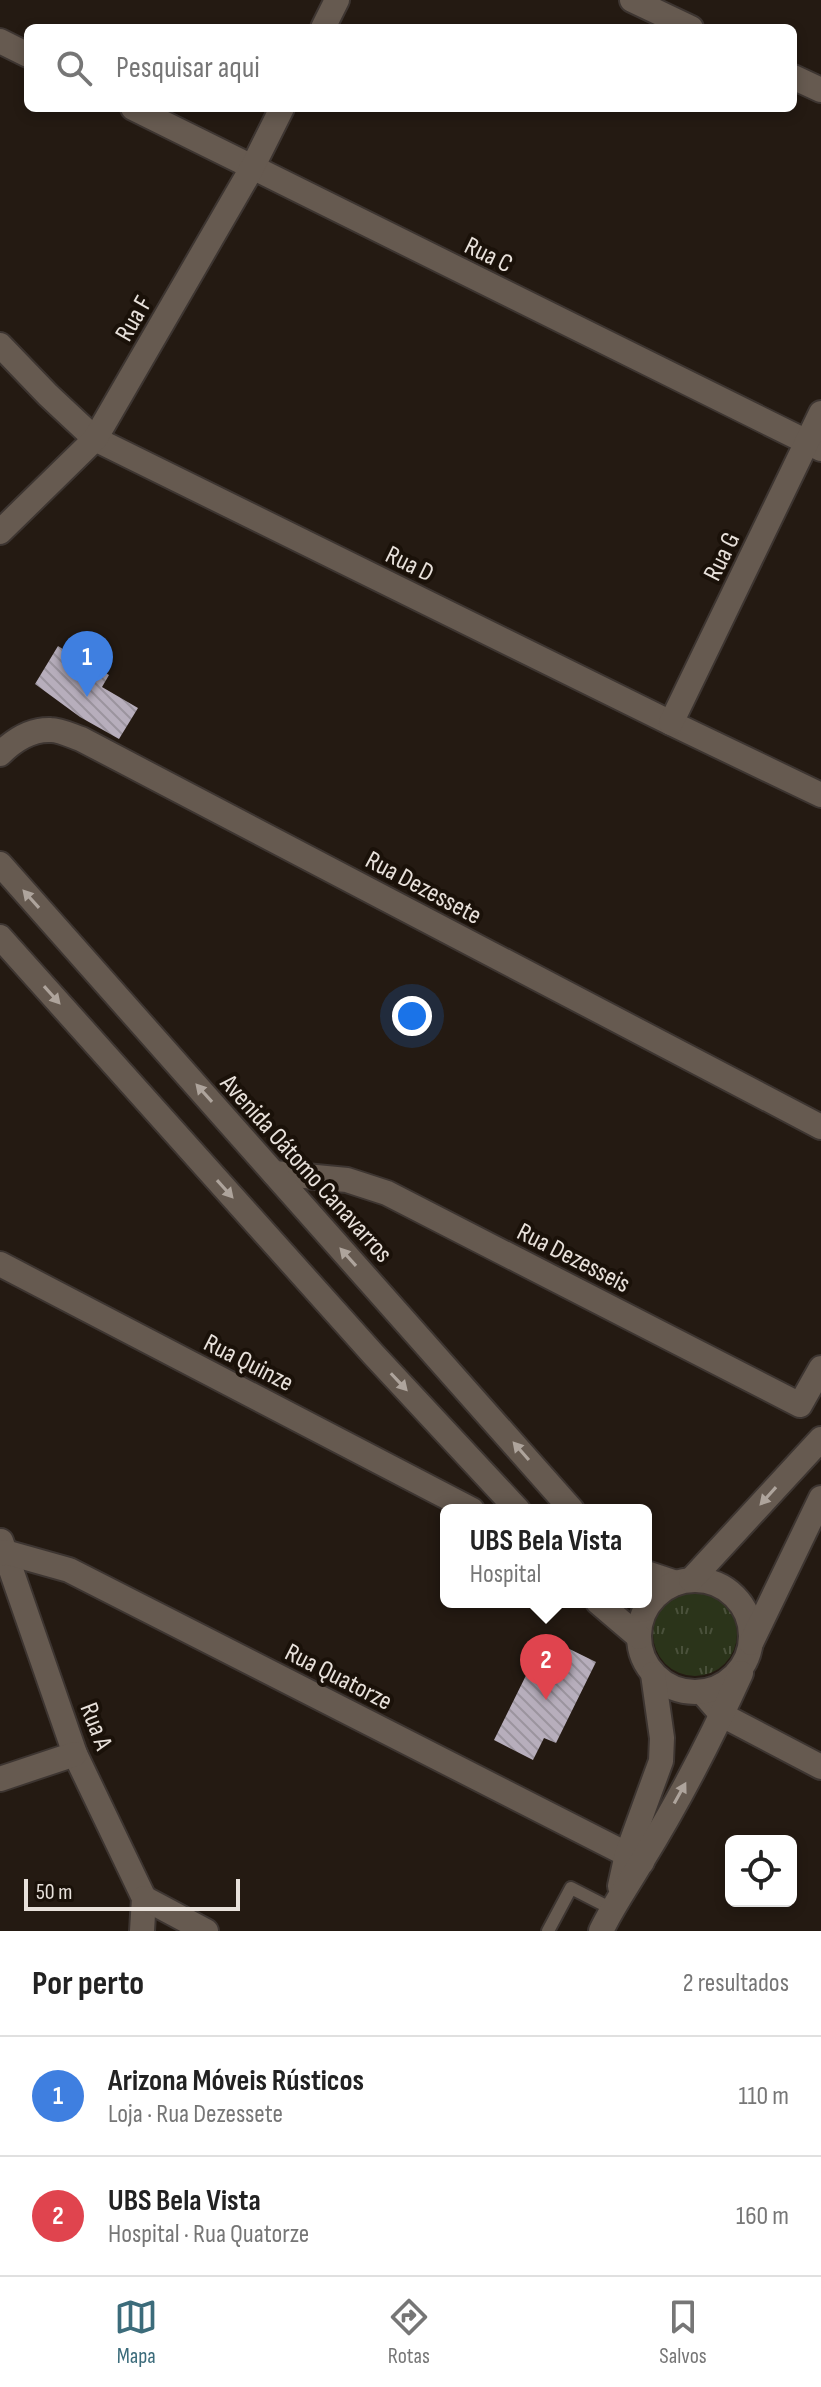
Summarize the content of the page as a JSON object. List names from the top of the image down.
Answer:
{
  "streets": {
    "street": [
      "Rua C",
      "Rua F",
      "Rua G",
      "Rua D",
      "Rua Dezessete",
      "Avenida Oátomo Canavarros",
      "Rua Dezesseis",
      "Rua Quinze",
      "Rua Quatorze",
      "Rua A"
    ]
  },
  "crossings": [
    ["Rua C", "Rua F"],
    ["Rua C", "Rua G"],
    ["Rua F", "Rua D"],
    ["Rua G", "Rua D"],
    ["Avenida Oátomo Canavarros", "Rua Dezesseis"],
    ["Rua Quatorze", "Rua A"]
  ],
  "scale_bar": "50 m",
  "page": {
    "search": "Pesquisar aqui",
    "pins": ["1", "2"],
    "popup": ["UBS Bela Vista", "Hospital"],
    "scale": "50 m",
    "heading": ["Por perto", "2 resultados"],
    "list": [
      {
        "mark": "1",
        "name": "Arizona Móveis Rústicos",
        "note": "Loja · Rua Dezessete",
        "value": "110 m"
      },
      {
        "mark": "2",
        "name": "UBS Bela Vista",
        "note": "Hospital · Rua Quatorze",
        "value": "160 m"
      }
    ],
    "nav": ["Mapa", "Rotas", "Salvos"]
  }
}
